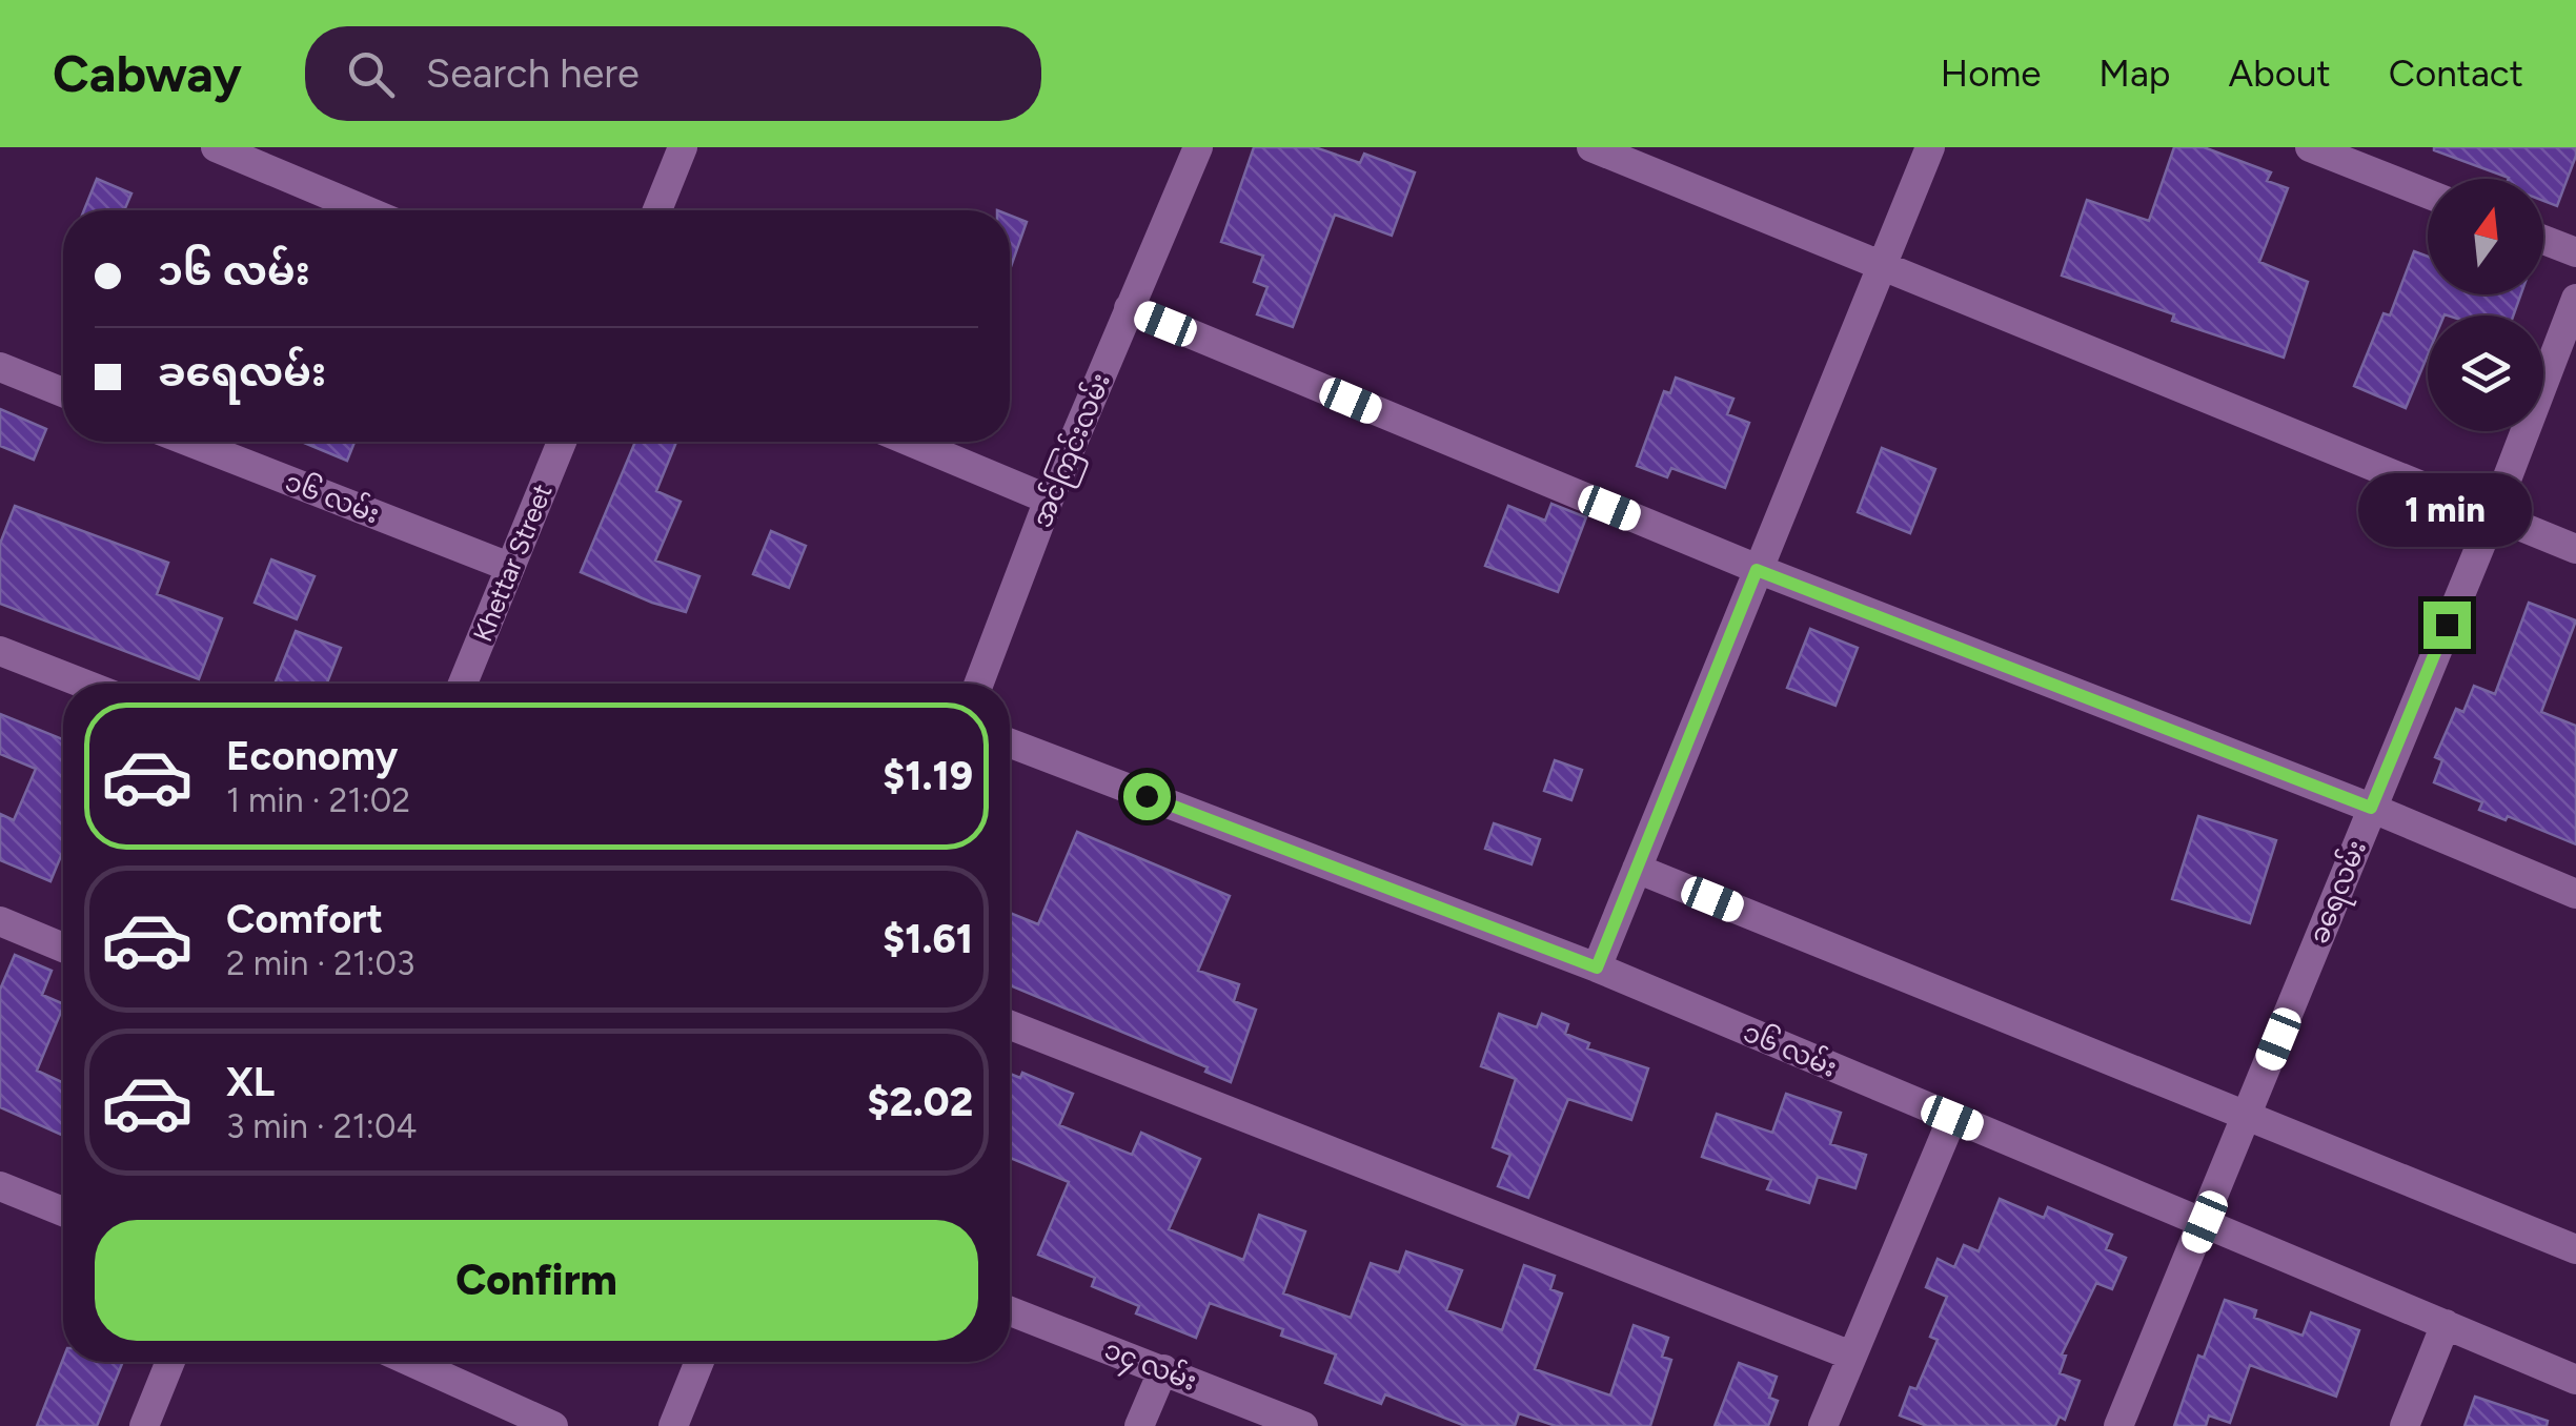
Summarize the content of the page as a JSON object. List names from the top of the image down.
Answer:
{
  "streets": {
    "street": [
      "အင်ကြင်းလမ်း",
      "၁၆ လမ်း",
      "Khettar Street",
      "ခရေလမ်း",
      "၁၄ လမ်း"
    ]
  },
  "crossings": [
    ["၁၆ လမ်း", "Khettar Street"],
    ["၁၆ လမ်း", "ခရေလမ်း"]
  ],
  "north": "top",
  "page": {
    "header": "Cabway",
    "search": "Search here",
    "nav": [
      "Home",
      "Map",
      "About",
      "Contact"
    ],
    "banner": ["၁၆ လမ်း", "ခရေလမ်း"],
    "bubble": "1 min",
    "list": [
      {
        "name": "Economy",
        "note": "1 min · 21:02",
        "value": "$1.19"
      },
      {
        "name": "Comfort",
        "note": "2 min · 21:03",
        "value": "$1.61"
      },
      {
        "name": "XL",
        "note": "3 min · 21:04",
        "value": "$2.02"
      }
    ],
    "buttons": "Confirm"
  }
}
